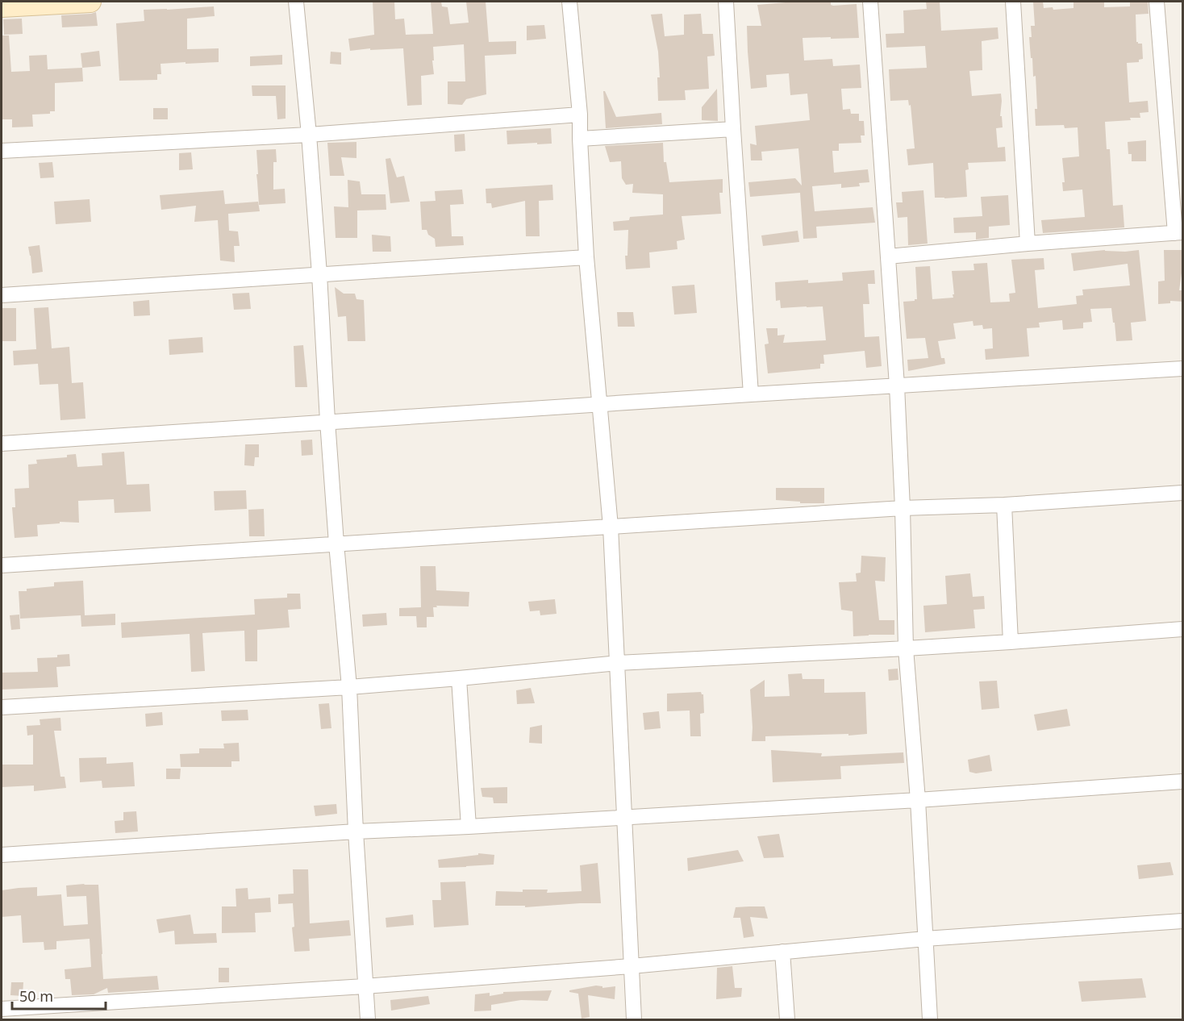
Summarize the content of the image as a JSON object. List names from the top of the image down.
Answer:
{
  "scale_bar": "50 m"
}
